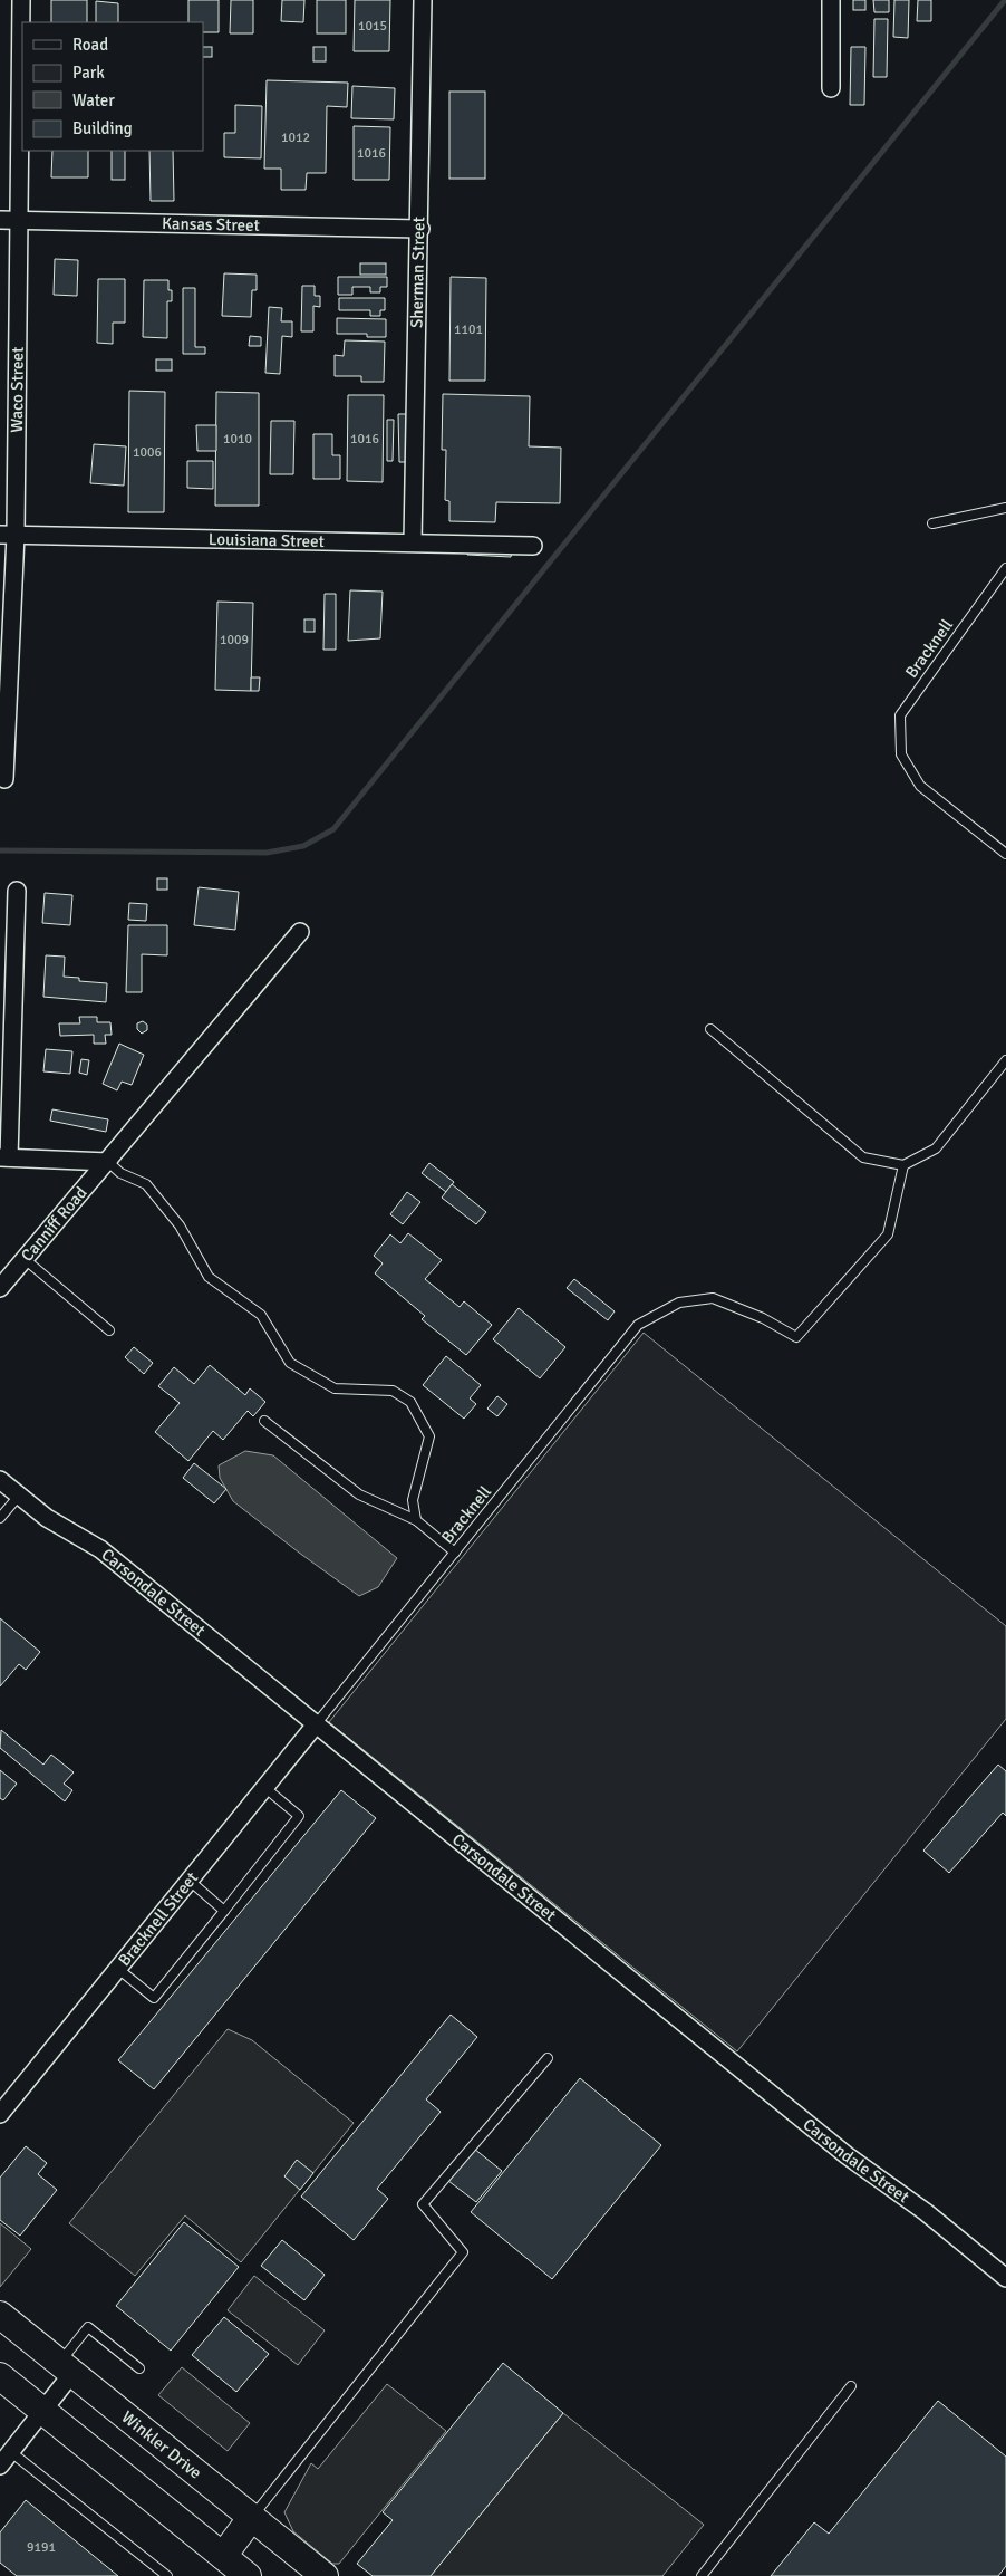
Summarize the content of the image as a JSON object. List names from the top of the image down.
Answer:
{
  "streets": {
    "main road": ["Winkler Drive"],
    "street": [
      "Kansas Street",
      "Sherman Street",
      "Waco Street",
      "Louisiana Street",
      "Canniff Road",
      "Carsondale Street",
      "Bracknell Street"
    ],
    "lane": ["Bracknell"]
  },
  "crossings": [
    ["Kansas Street", "Sherman Street"],
    ["Kansas Street", "Waco Street"],
    ["Sherman Street", "Louisiana Street"],
    ["Waco Street", "Louisiana Street"],
    ["Bracknell", "Carsondale Street"],
    ["Bracknell", "Bracknell Street"],
    ["Carsondale Street", "Bracknell Street"]
  ],
  "house_numbers": [
    "1015",
    "1012",
    "1016",
    "1101",
    "1010",
    "1016",
    "1006",
    "1009",
    "9191"
  ],
  "legend": [
    "Road",
    "Park",
    "Water",
    "Building"
  ]
}
